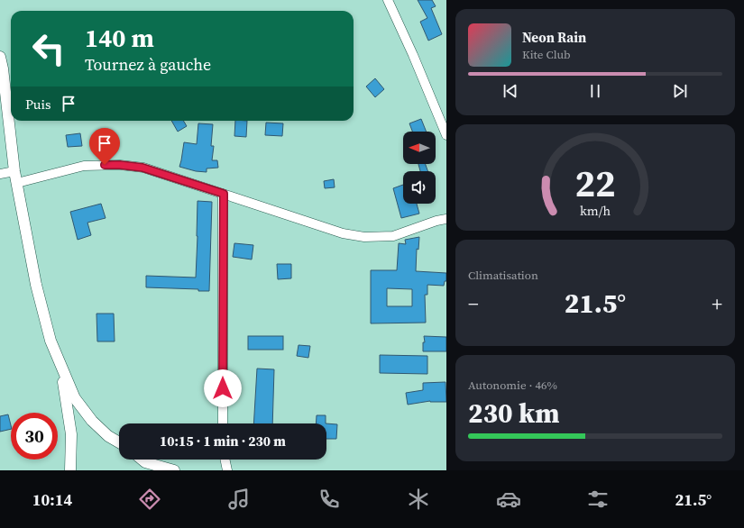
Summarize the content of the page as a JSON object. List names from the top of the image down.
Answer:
{
  "north": "left",
  "page": {
    "turn": ["140 m", "Tournez à gauche"],
    "song": ["Neon Rain", "Kite Club"],
    "then": "Puis",
    "tile": [
      "Climatisation",
      ["Autonomie · 46%", "230 km"]
    ],
    "heat": ["−", "21.5°", "+"],
    "limit": "30",
    "trip": "10:15 · 1 min · 230 m",
    "tabs": ["10:14", "21.5°"],
    "gauge": ["22", "km/h"]
  }
}
